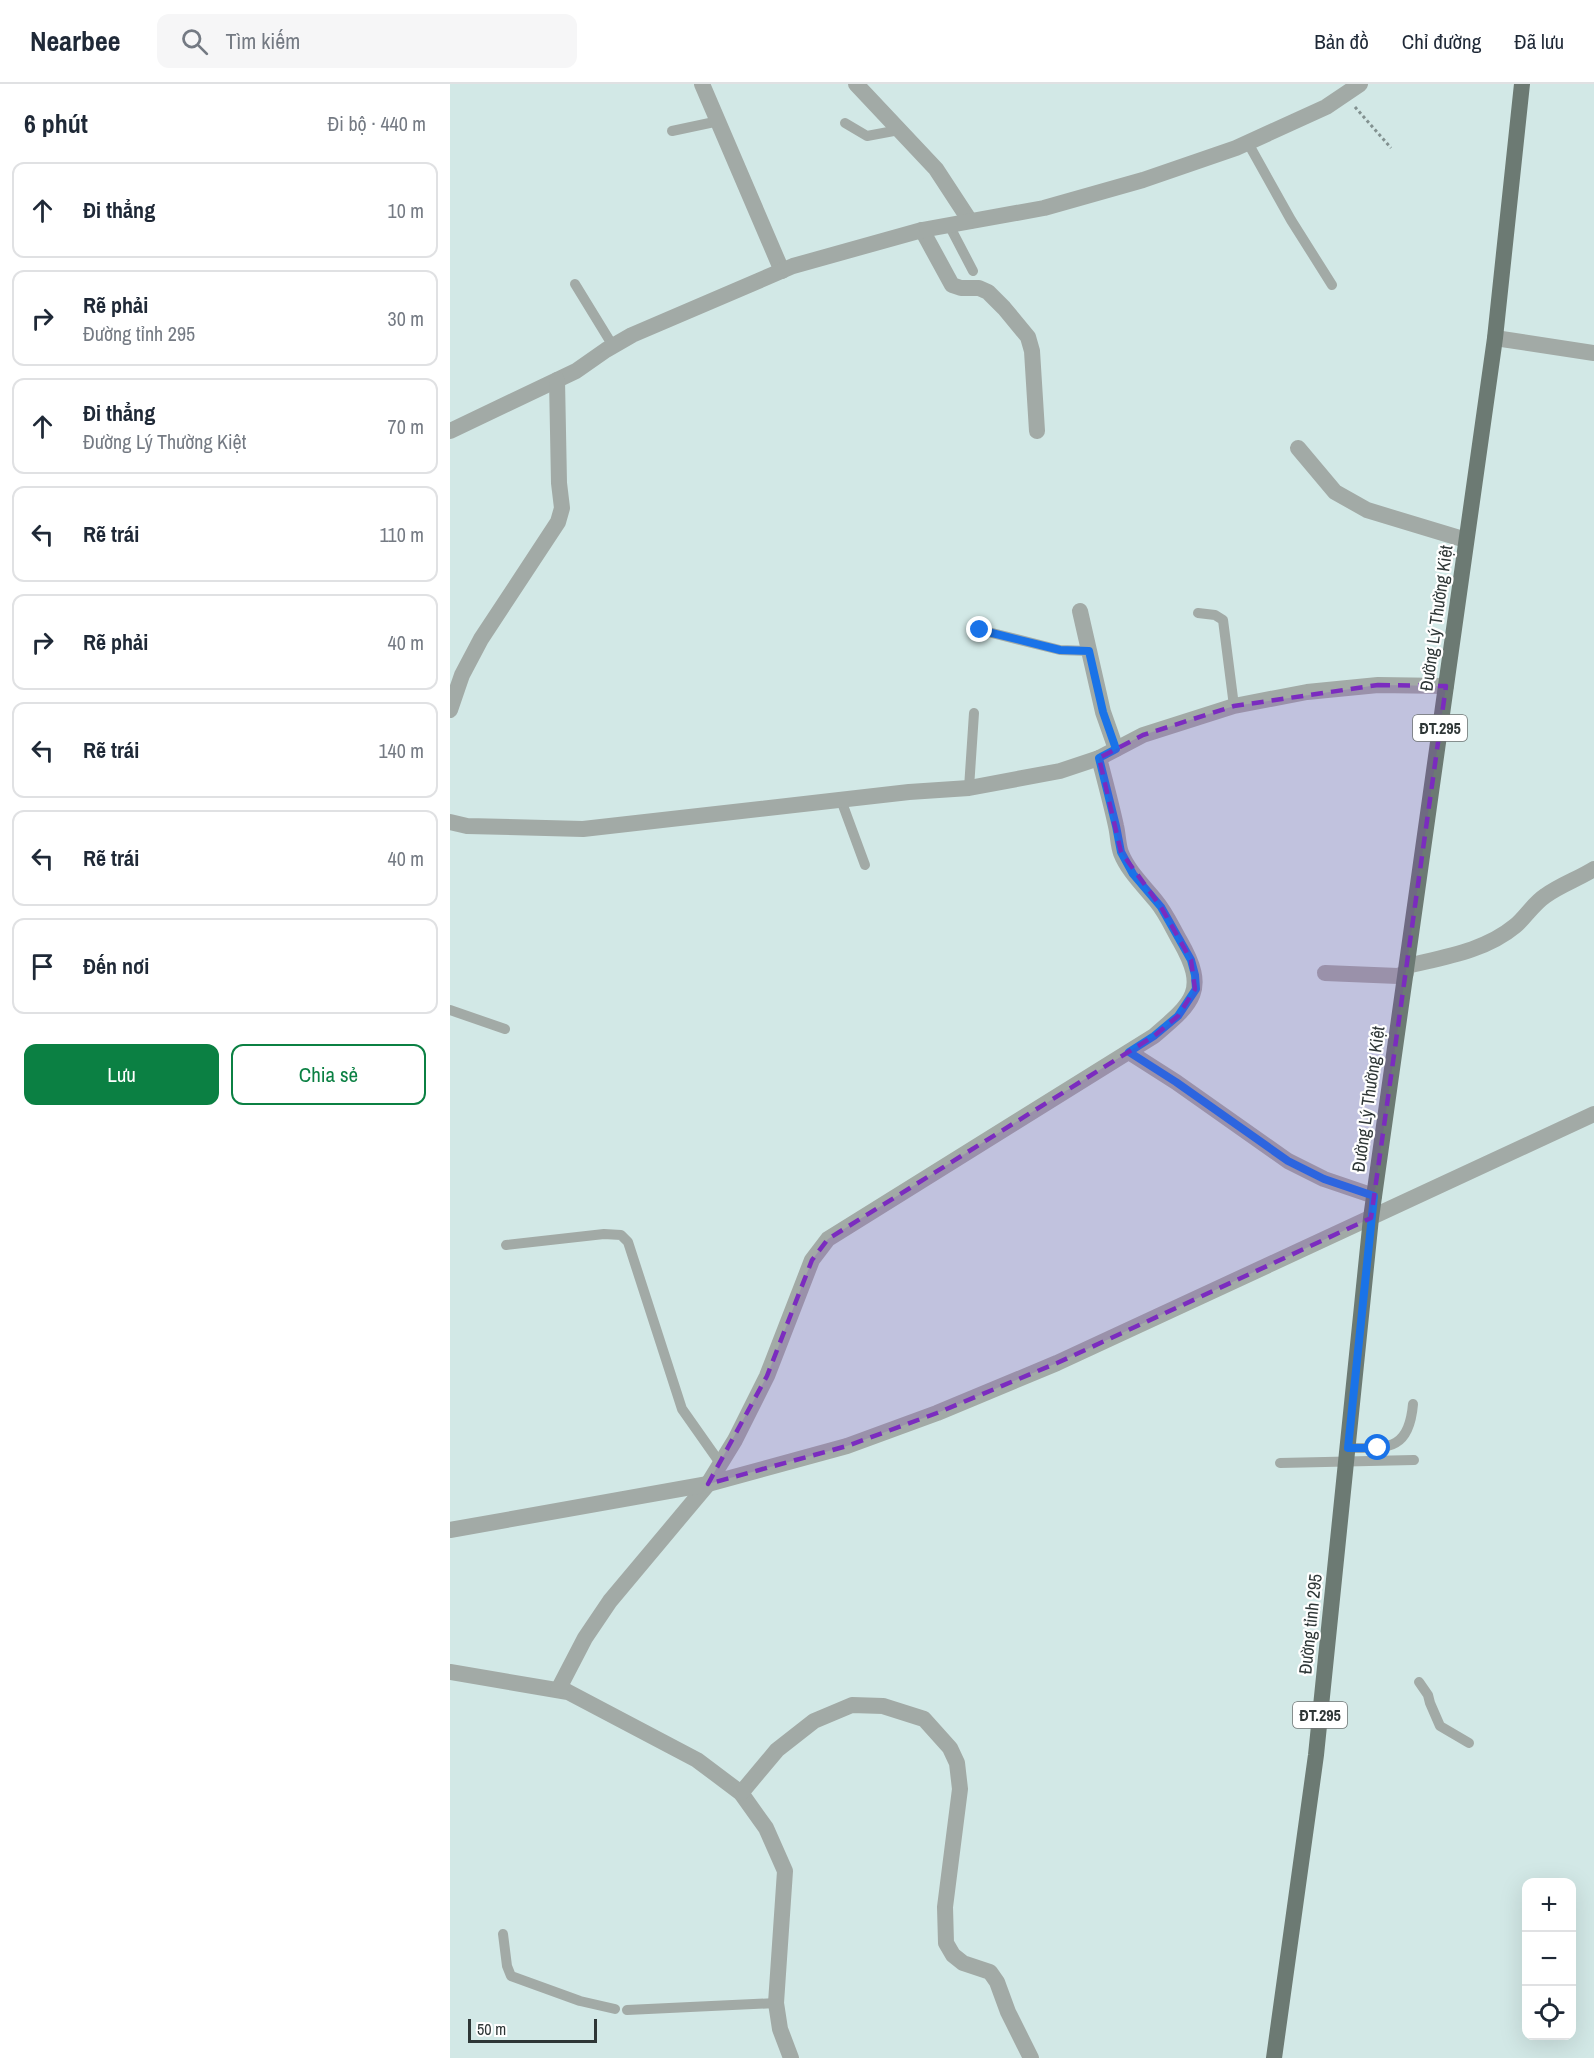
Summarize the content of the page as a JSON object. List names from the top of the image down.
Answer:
{
  "streets": {
    "main road": ["Đường Lý Thường Kiệt", "ĐT.295", "Đường tỉnh 295"]
  },
  "crossings": [
    ["Đường Lý Thường Kiệt", "Đường tỉnh 295"]
  ],
  "scale_bar": "50 m",
  "page": {
    "header": "Nearbee",
    "search": "Tìm kiếm",
    "nav": ["Bản đồ", "Chỉ đường", "Đã lưu"],
    "heading": ["6 phút", "Đi bộ · 440 m"],
    "list": [
      ["Đi thẳng", "10 m"],
      ["Rẽ phải", "Đường tỉnh 295", "30 m"],
      ["Đi thẳng", "Đường Lý Thường Kiệt", "70 m"],
      ["Rẽ trái", "110 m"],
      ["Rẽ phải", "40 m"],
      ["Rẽ trái", "140 m"],
      ["Rẽ trái", "40 m"],
      "Đến nơi"
    ],
    "buttons": ["Lưu", "Chia sẻ"],
    "map_buttons": ["+", "−"],
    "scale": "50 m"
  }
}
